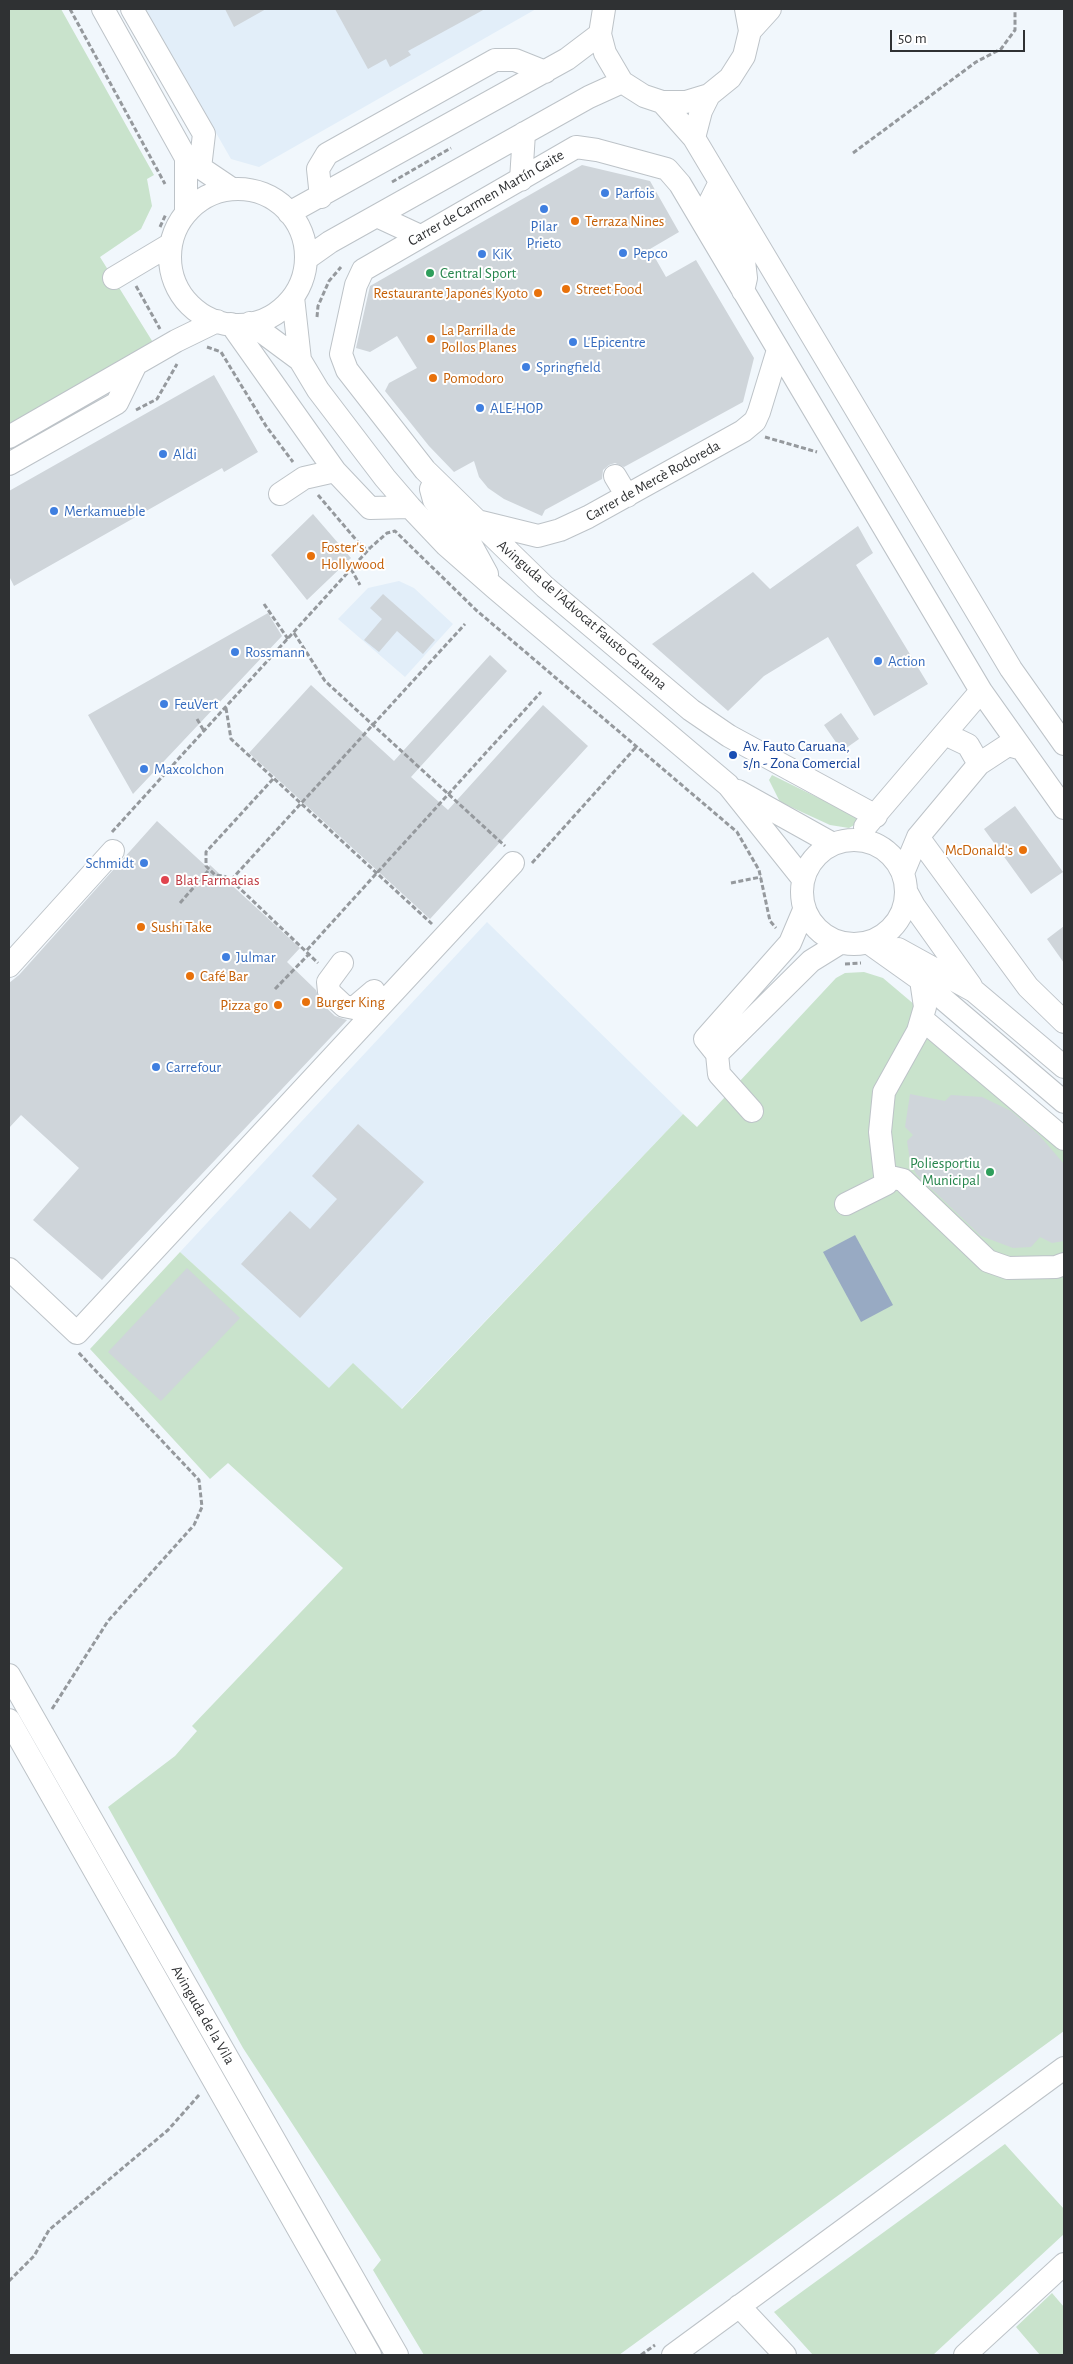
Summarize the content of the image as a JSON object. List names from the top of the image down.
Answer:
{
  "streets": {
    "street": [
      "Carrer de Carmen Martín Gaite",
      "Carrer de Mercè Rodoreda",
      "Avinguda de l'Advocat Fausto Caruana",
      "Avinguda de la Vila"
    ]
  },
  "crossings": [
    ["Carrer de Carmen Martín Gaite", "Carrer de Mercè Rodoreda"],
    ["Carrer de Carmen Martín Gaite", "Avinguda de l'Advocat Fausto Caruana"],
    ["Carrer de Mercè Rodoreda", "Avinguda de l'Advocat Fausto Caruana"]
  ],
  "places": [
    "Parfois",
    "Pilar Prieto",
    "Terraza Nines",
    "Pepco",
    "KiK",
    "Central Sport",
    "Street Food",
    "Restaurante Japonés Kyoto",
    "La Parrilla de Pollos Planes",
    "L'Epicentre",
    "Springfield",
    "Pomodoro",
    "ALE-HOP",
    "Aldi",
    "Merkamueble",
    "Foster's Hollywood",
    "Rossmann",
    "Action",
    "FeuVert",
    "Av. Fauto Caruana, s/n - Zona Comercial",
    "Maxcolchon",
    "McDonald's",
    "Schmidt",
    "Blat Farmacias",
    "Sushi Take",
    "Julmar",
    "Café Bar",
    "Burger King",
    "Pizza go",
    "Carrefour",
    "Poliesportiu Municipal"
  ],
  "scale_bar": "50 m"
}
